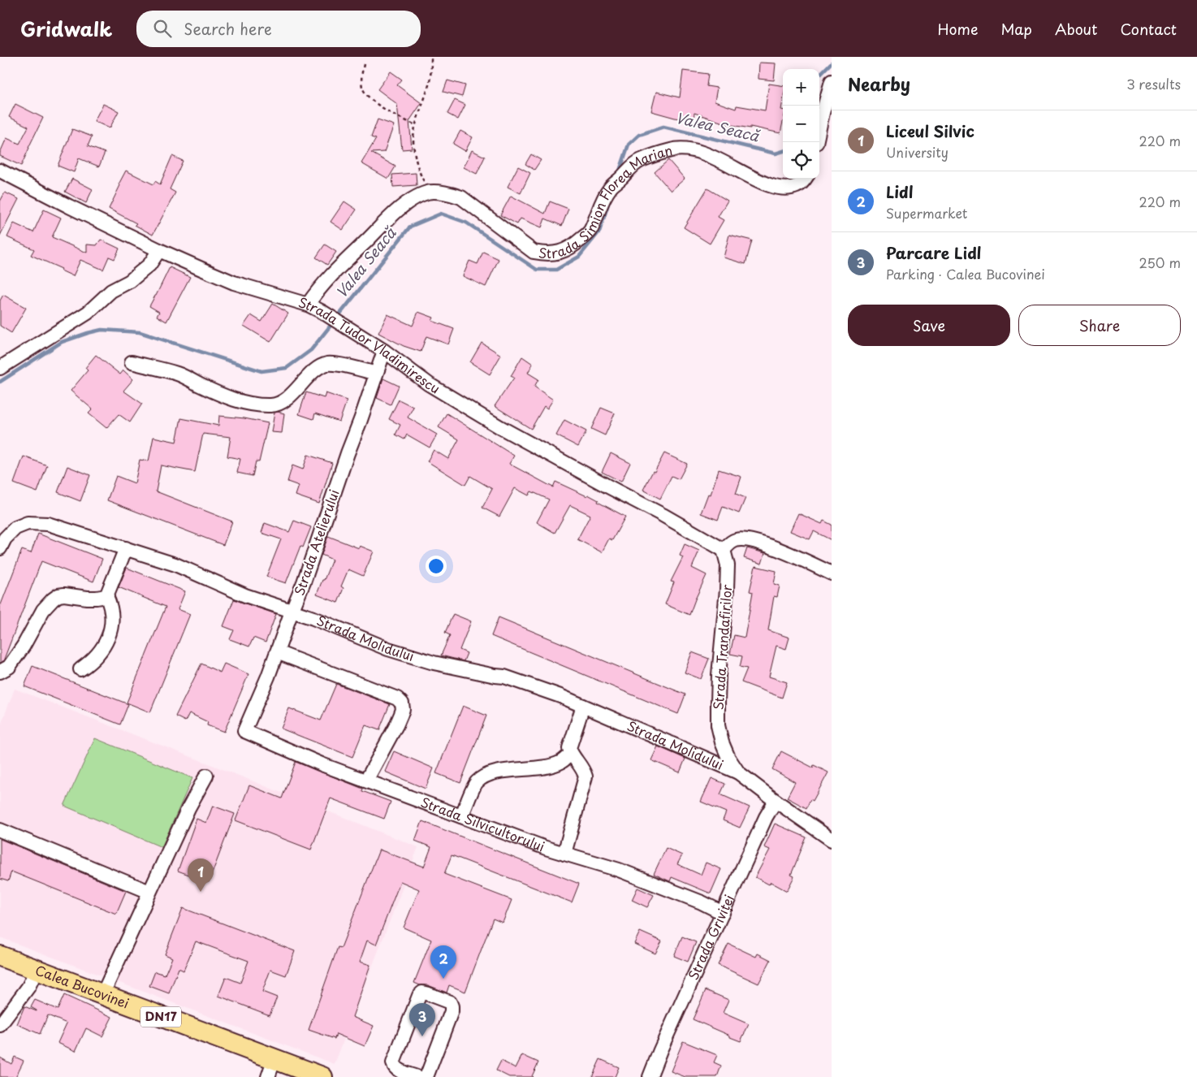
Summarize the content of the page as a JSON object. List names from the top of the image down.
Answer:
{
  "streets": {
    "highway": ["Calea Bucovinei", "DN17"],
    "street": [
      "Strada Simion Florea Marian",
      "Strada Tudor Vladimirescu",
      "Strada Atelierului",
      "Strada Molidului",
      "Strada Trandafirilor",
      "Strada Silvicultorului",
      "Strada Griviței"
    ]
  },
  "crossings": [
    ["Strada Tudor Vladimirescu", "Strada Atelierului"],
    ["Strada Tudor Vladimirescu", "Strada Trandafirilor"],
    ["Strada Atelierului", "Strada Molidului"],
    ["Strada Atelierului", "Strada Silvicultorului"],
    ["Strada Molidului", "Strada Trandafirilor"],
    ["Strada Trandafirilor", "Strada Griviței"],
    ["Strada Silvicultorului", "Strada Griviței"]
  ],
  "water": ["Valea Seacă"],
  "page": {
    "header": "Gridwalk",
    "search": "Search here",
    "nav": [
      "Home",
      "Map",
      "About",
      "Contact"
    ],
    "heading": ["Nearby", "3 results"],
    "map_buttons": ["+", "−"],
    "list": [
      {
        "mark": "1",
        "name": "Liceul Silvic",
        "note": "University",
        "value": "220 m"
      },
      {
        "mark": "2",
        "name": "Lidl",
        "note": "Supermarket",
        "value": "220 m"
      },
      {
        "mark": "3",
        "name": "Parcare Lidl",
        "note": "Parking · Calea Bucovinei",
        "value": "250 m"
      }
    ],
    "buttons": ["Save", "Share"],
    "pins": ["1", "2", "3"]
  }
}
